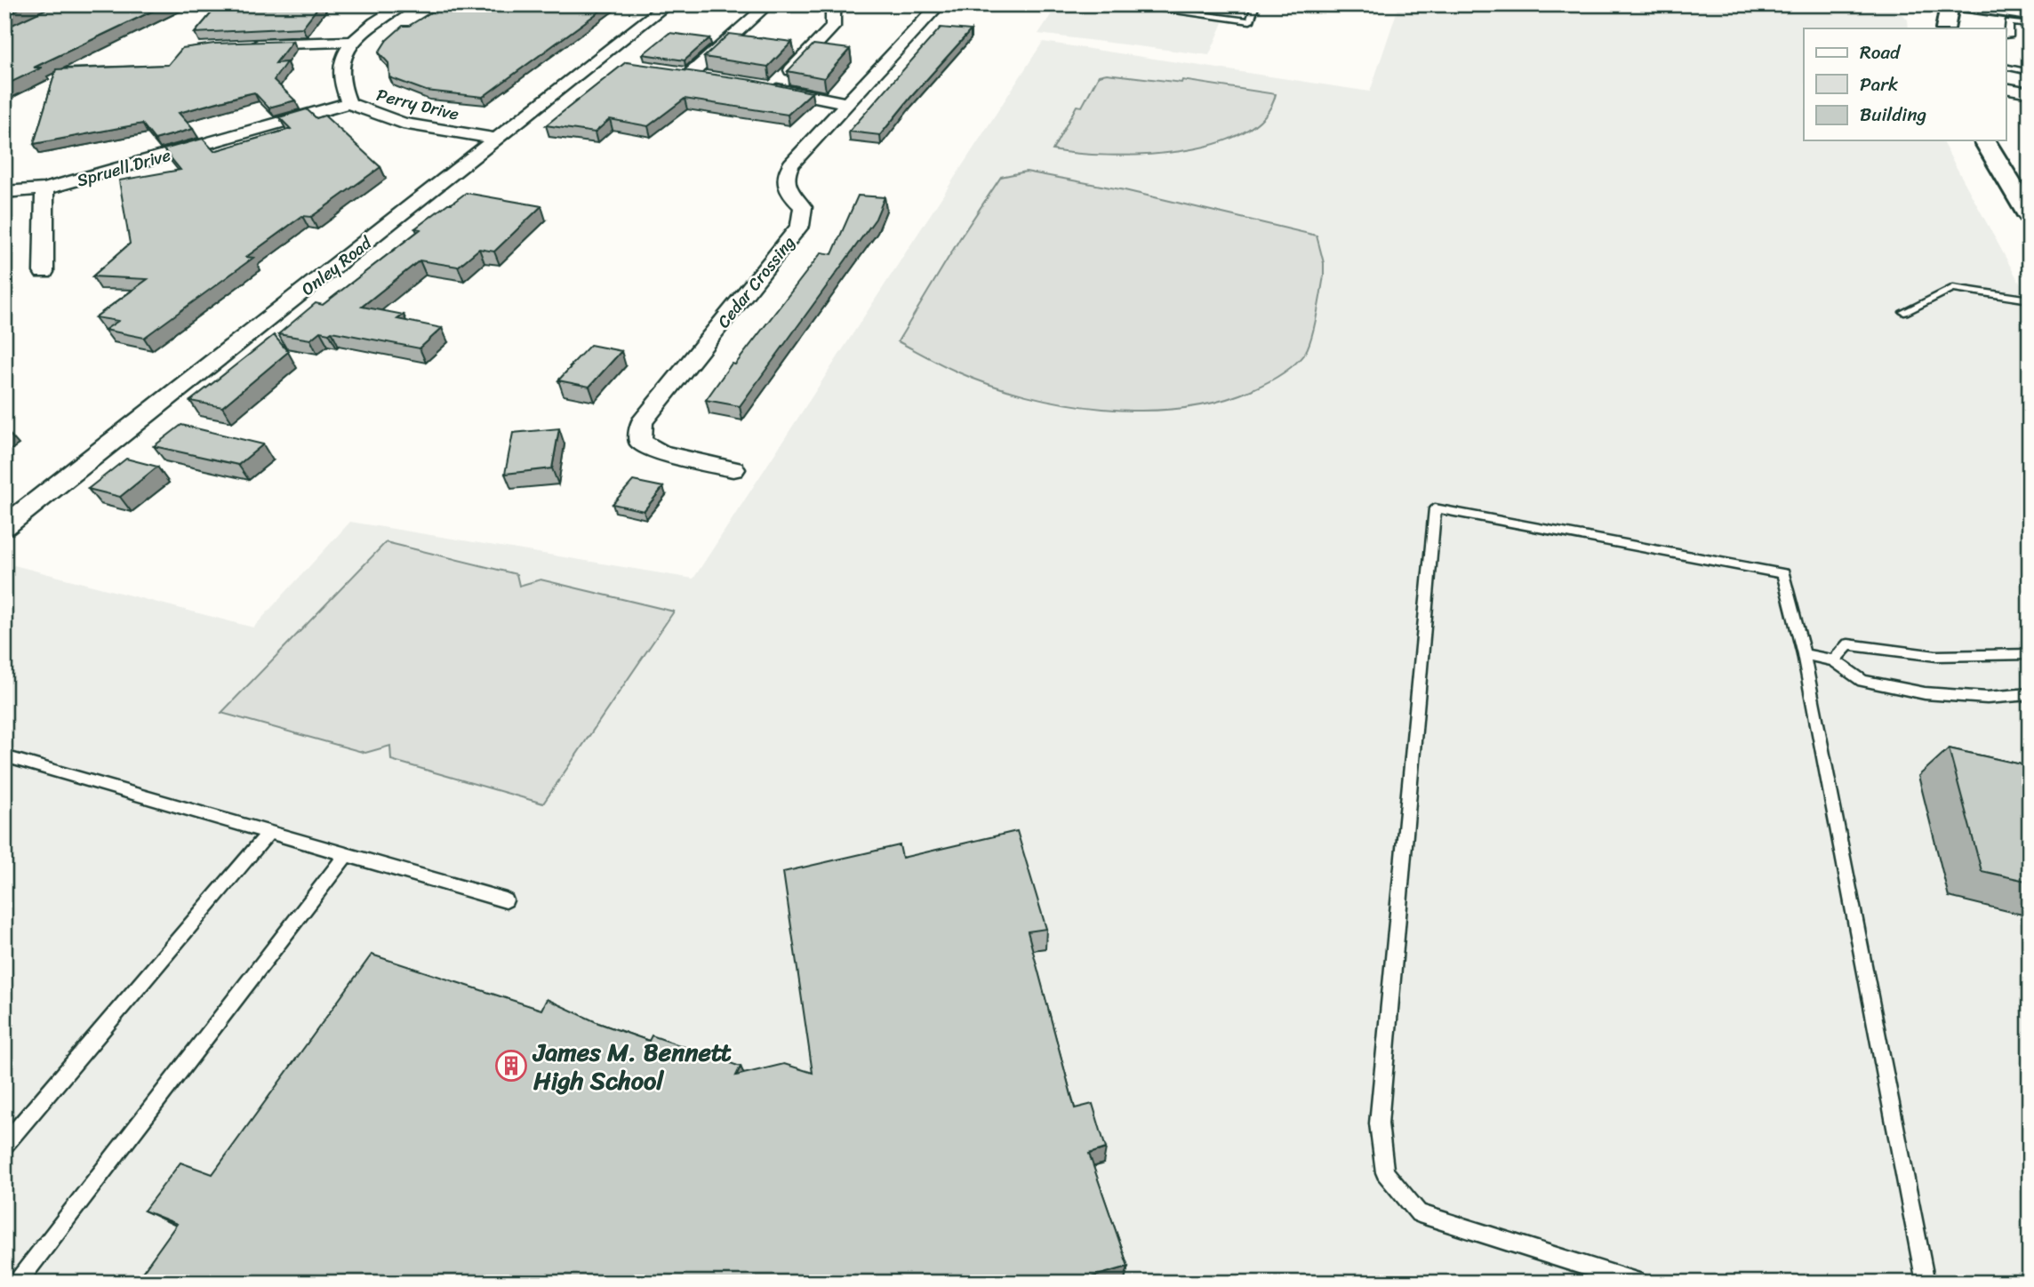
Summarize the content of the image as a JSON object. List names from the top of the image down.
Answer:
{
  "streets": {
    "street": [
      "Perry Drive",
      "Spruell Drive",
      "Onley Road",
      "Cedar Crossing"
    ]
  },
  "crossings": [
    ["Perry Drive", "Spruell Drive"],
    ["Perry Drive", "Onley Road"]
  ],
  "places": {
    "building": ["James M. Bennett High School"]
  },
  "legend": ["Road", "Park", "Building"]
}
